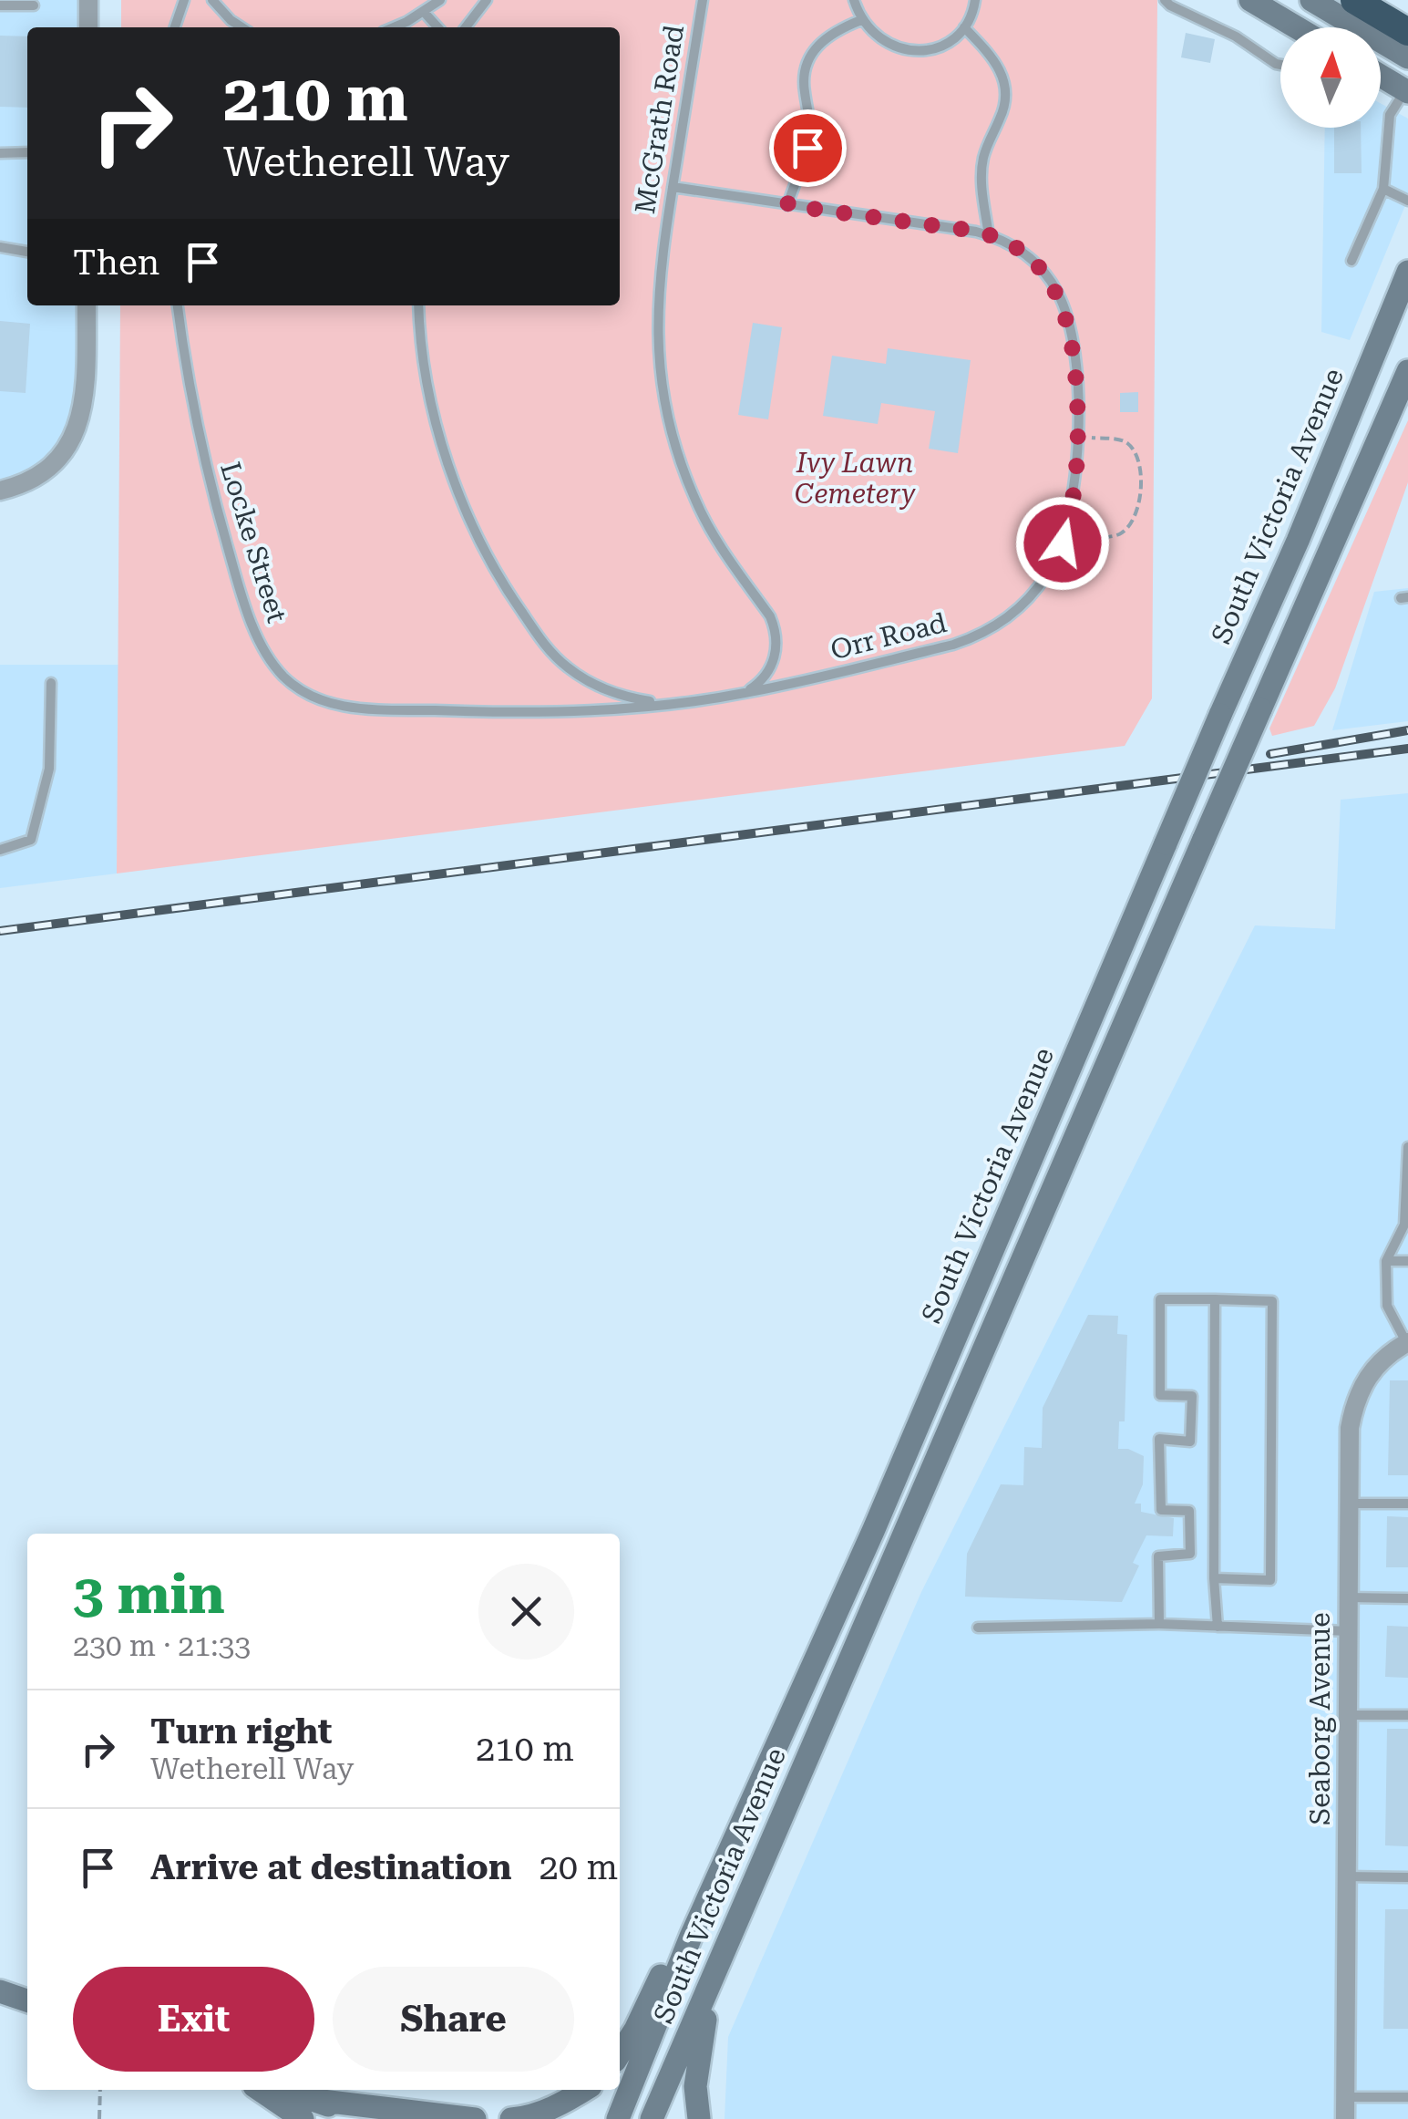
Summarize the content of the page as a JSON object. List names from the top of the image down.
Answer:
{
  "streets": {
    "main road": ["South Victoria Avenue"],
    "street": ["Seaborg Avenue"],
    "lane": ["McGrath Road", "Locke Street", "Orr Road"]
  },
  "crossings": [
    ["McGrath Road", "Orr Road"],
    ["Locke Street", "Orr Road"]
  ],
  "parks": ["Ivy Lawn Cemetery"],
  "north": "top",
  "page": {
    "turn": ["210 m", "Wetherell Way"],
    "then": "Then",
    "heading": ["3 min", "230 m · 21:33"],
    "list": [
      {
        "name": "Turn right",
        "note": "Wetherell Way",
        "value": "210 m"
      },
      {
        "name": "Arrive at destination",
        "value": "20 m"
      }
    ],
    "buttons": ["Exit", "Share"]
  }
}
